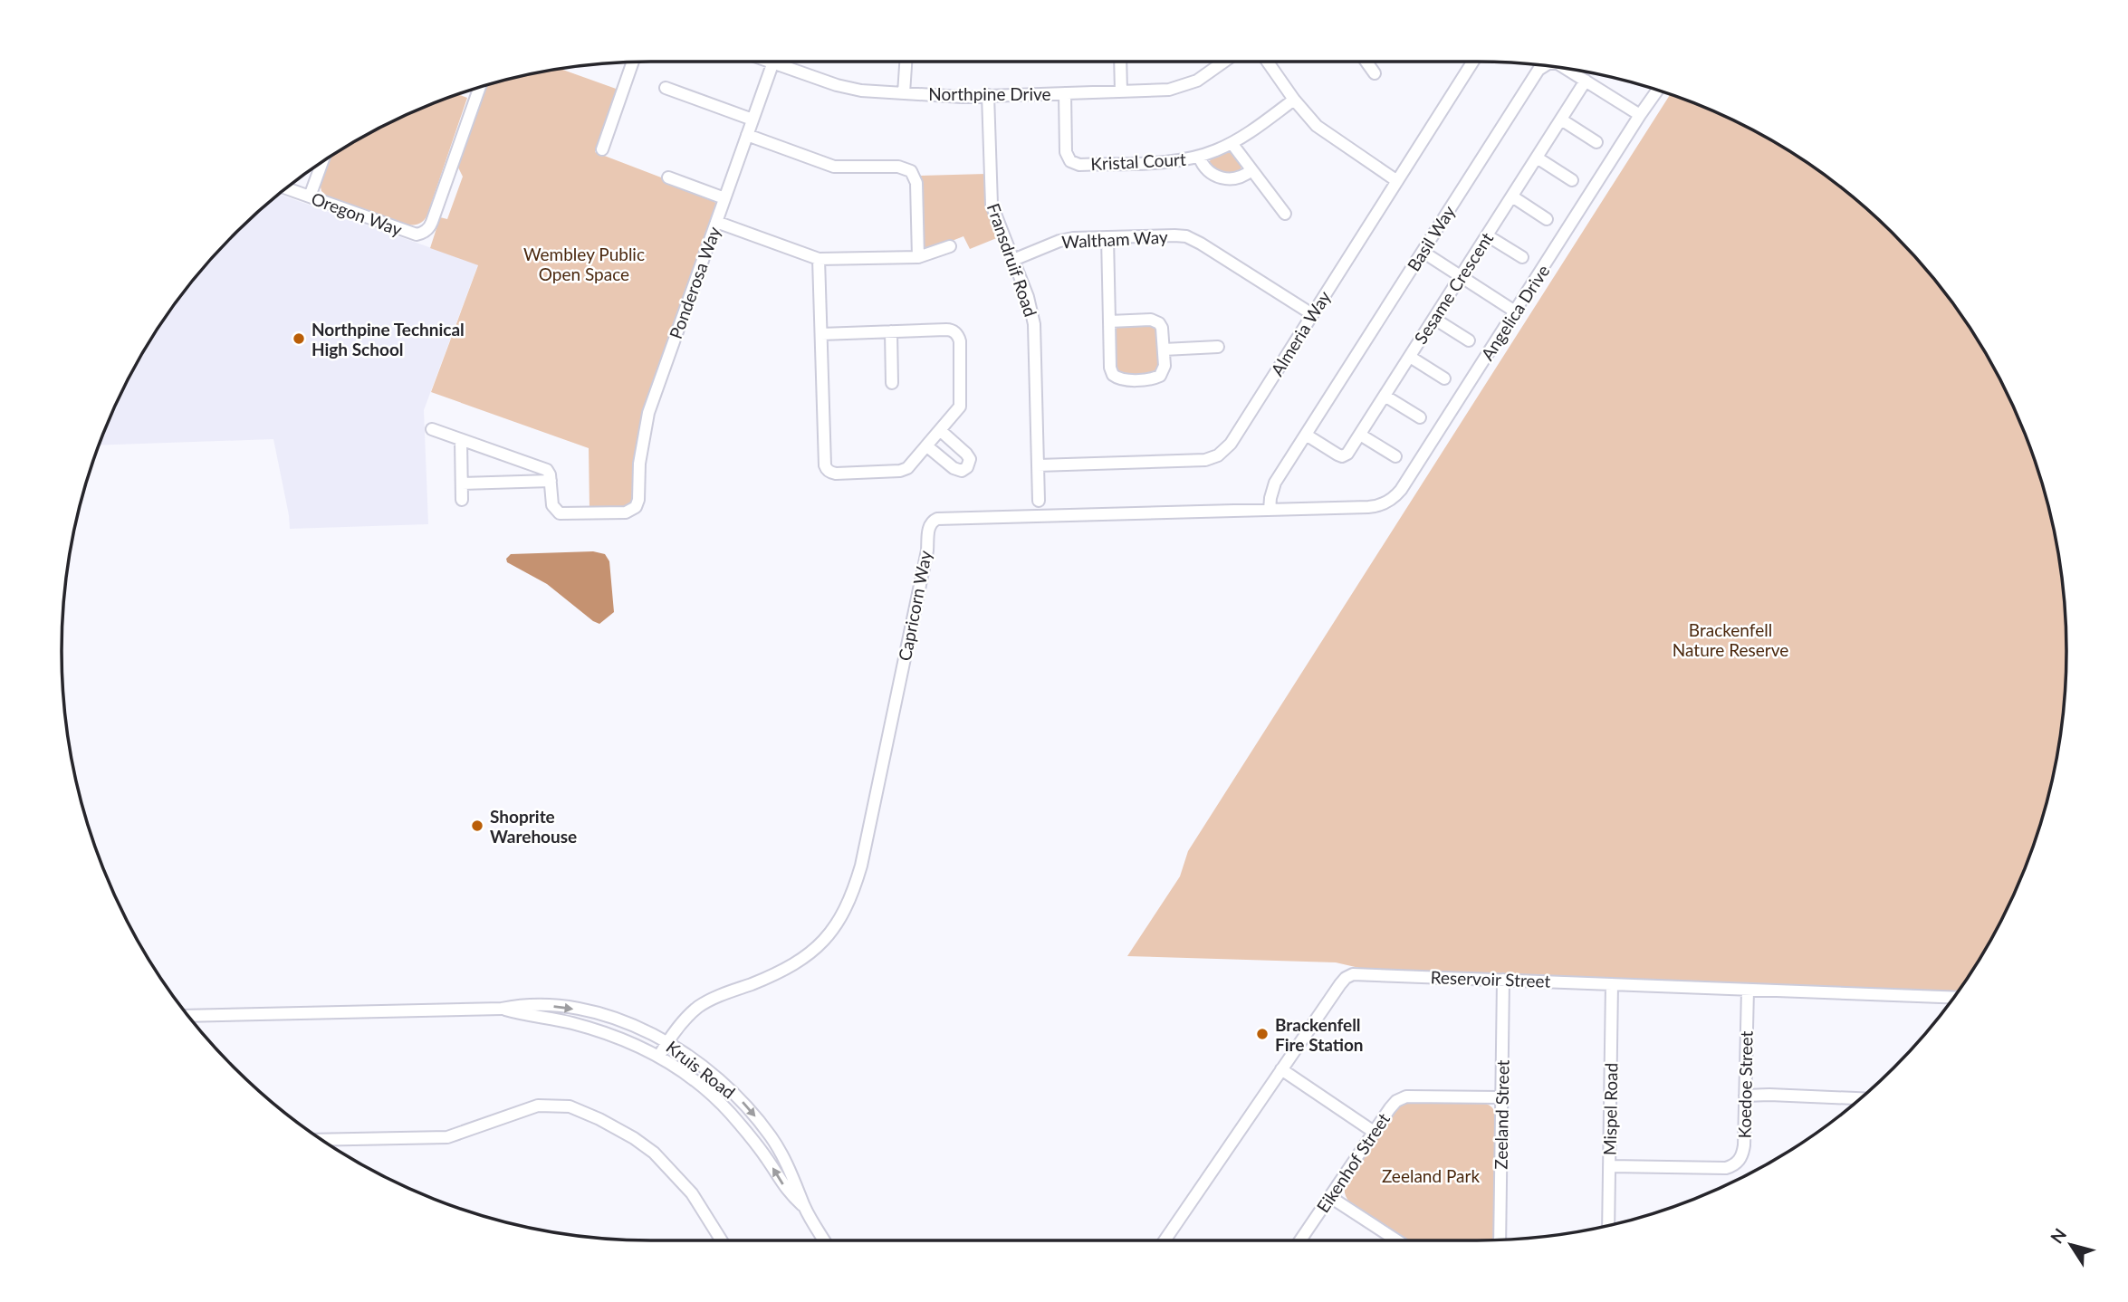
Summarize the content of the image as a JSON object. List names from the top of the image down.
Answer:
{
  "streets": {
    "street": [
      "Northpine Drive",
      "Kristal Court",
      "Oregon Way",
      "Basil Way",
      "Waltham Way",
      "Fransdruif Road",
      "Ponderosa Way",
      "Sesame Crescent",
      "Angelica Drive",
      "Almeria Way",
      "Capricorn Way",
      "Reservoir Street",
      "Kruis Road",
      "Koedoe Street",
      "Mispel Road",
      "Zeeland Street",
      "Eikenhof Street"
    ]
  },
  "crossings": [
    ["Northpine Drive", "Kristal Court"],
    ["Northpine Drive", "Fransdruif Road"],
    ["Basil Way", "Sesame Crescent"],
    ["Basil Way", "Angelica Drive"],
    ["Basil Way", "Capricorn Way"],
    ["Waltham Way", "Fransdruif Road"],
    ["Waltham Way", "Almeria Way"],
    ["Fransdruif Road", "Almeria Way"],
    ["Angelica Drive", "Capricorn Way"],
    ["Capricorn Way", "Kruis Road"],
    ["Reservoir Street", "Koedoe Street"],
    ["Reservoir Street", "Mispel Road"],
    ["Reservoir Street", "Zeeland Street"],
    ["Koedoe Street", "Mispel Road"],
    ["Zeeland Street", "Eikenhof Street"]
  ],
  "parks": ["Wembley Public Open Space", "Brackenfell Nature Reserve", "Zeeland Park"],
  "places": ["Northpine Technical High School", "Shoprite Warehouse", "Brackenfell Fire Station"],
  "north": "top left"
}
